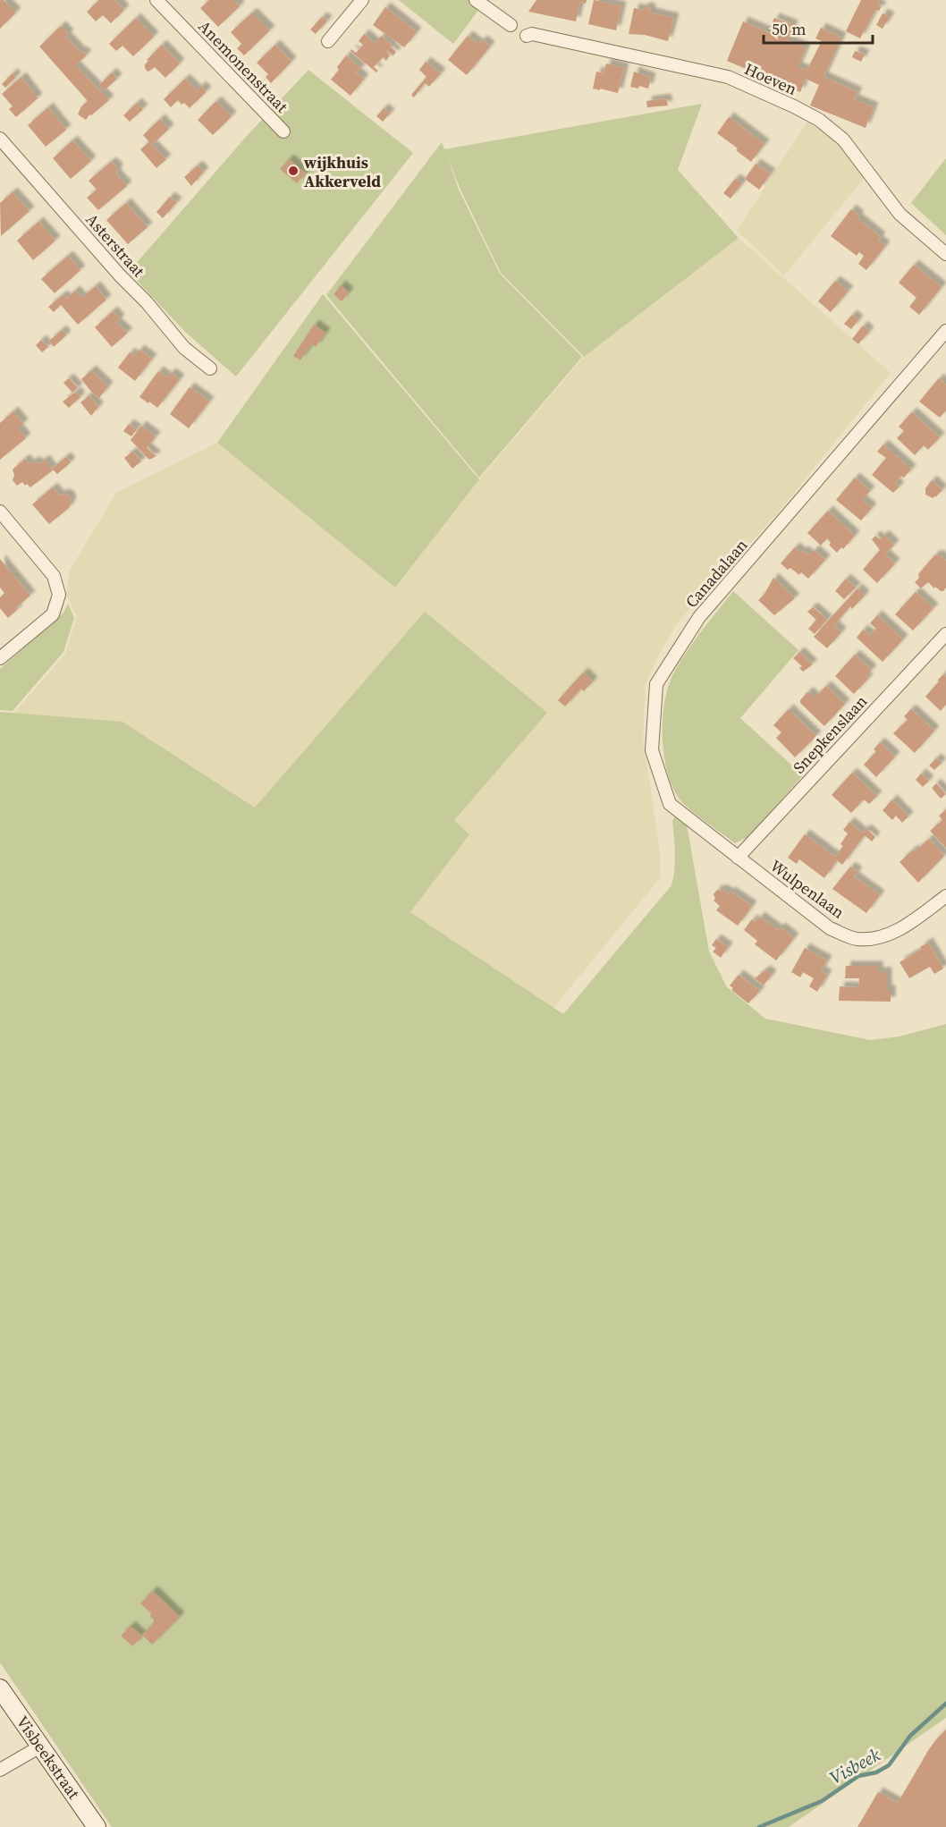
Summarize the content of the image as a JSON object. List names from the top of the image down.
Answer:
{
  "streets": {
    "street": [
      "Anemonenstraat",
      "Hoeven",
      "Asterstraat",
      "Canadalaan",
      "Snepkenslaan",
      "Wulpenlaan",
      "Visbeekstraat"
    ]
  },
  "crossings": [
    ["Canadalaan", "Snepkenslaan"],
    ["Canadalaan", "Wulpenlaan"],
    ["Snepkenslaan", "Wulpenlaan"]
  ],
  "water": ["Visbeek"],
  "places": ["wijkhuis Akkerveld"],
  "scale_bar": "50 m"
}
